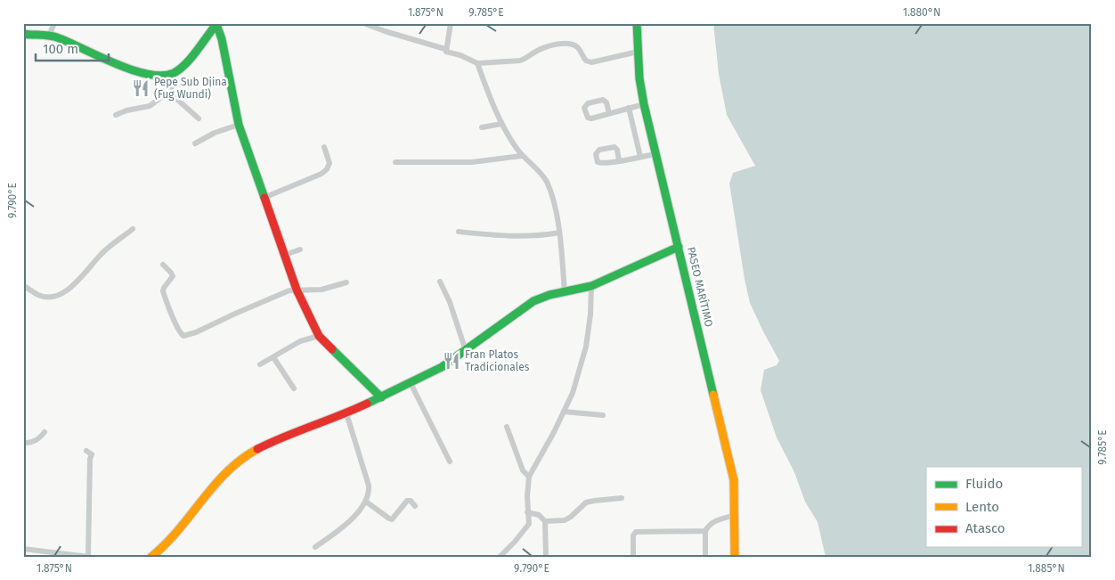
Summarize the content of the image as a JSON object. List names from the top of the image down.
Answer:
{
  "streets": {
    "street": ["PASEO MARÍTIMO"]
  },
  "places": {
    "restaurant": ["Pepe Sub Djina (Fug Wundi)", "Fran Platos Tradicionales"]
  },
  "legend": ["Fluido", "Lento", "Atasco"],
  "scale_bar": "100 m",
  "coordinates": [
    "1.875°N",
    "9.785°E",
    "1.880°N",
    "9.790°E",
    "1.885°N"
  ]
}
